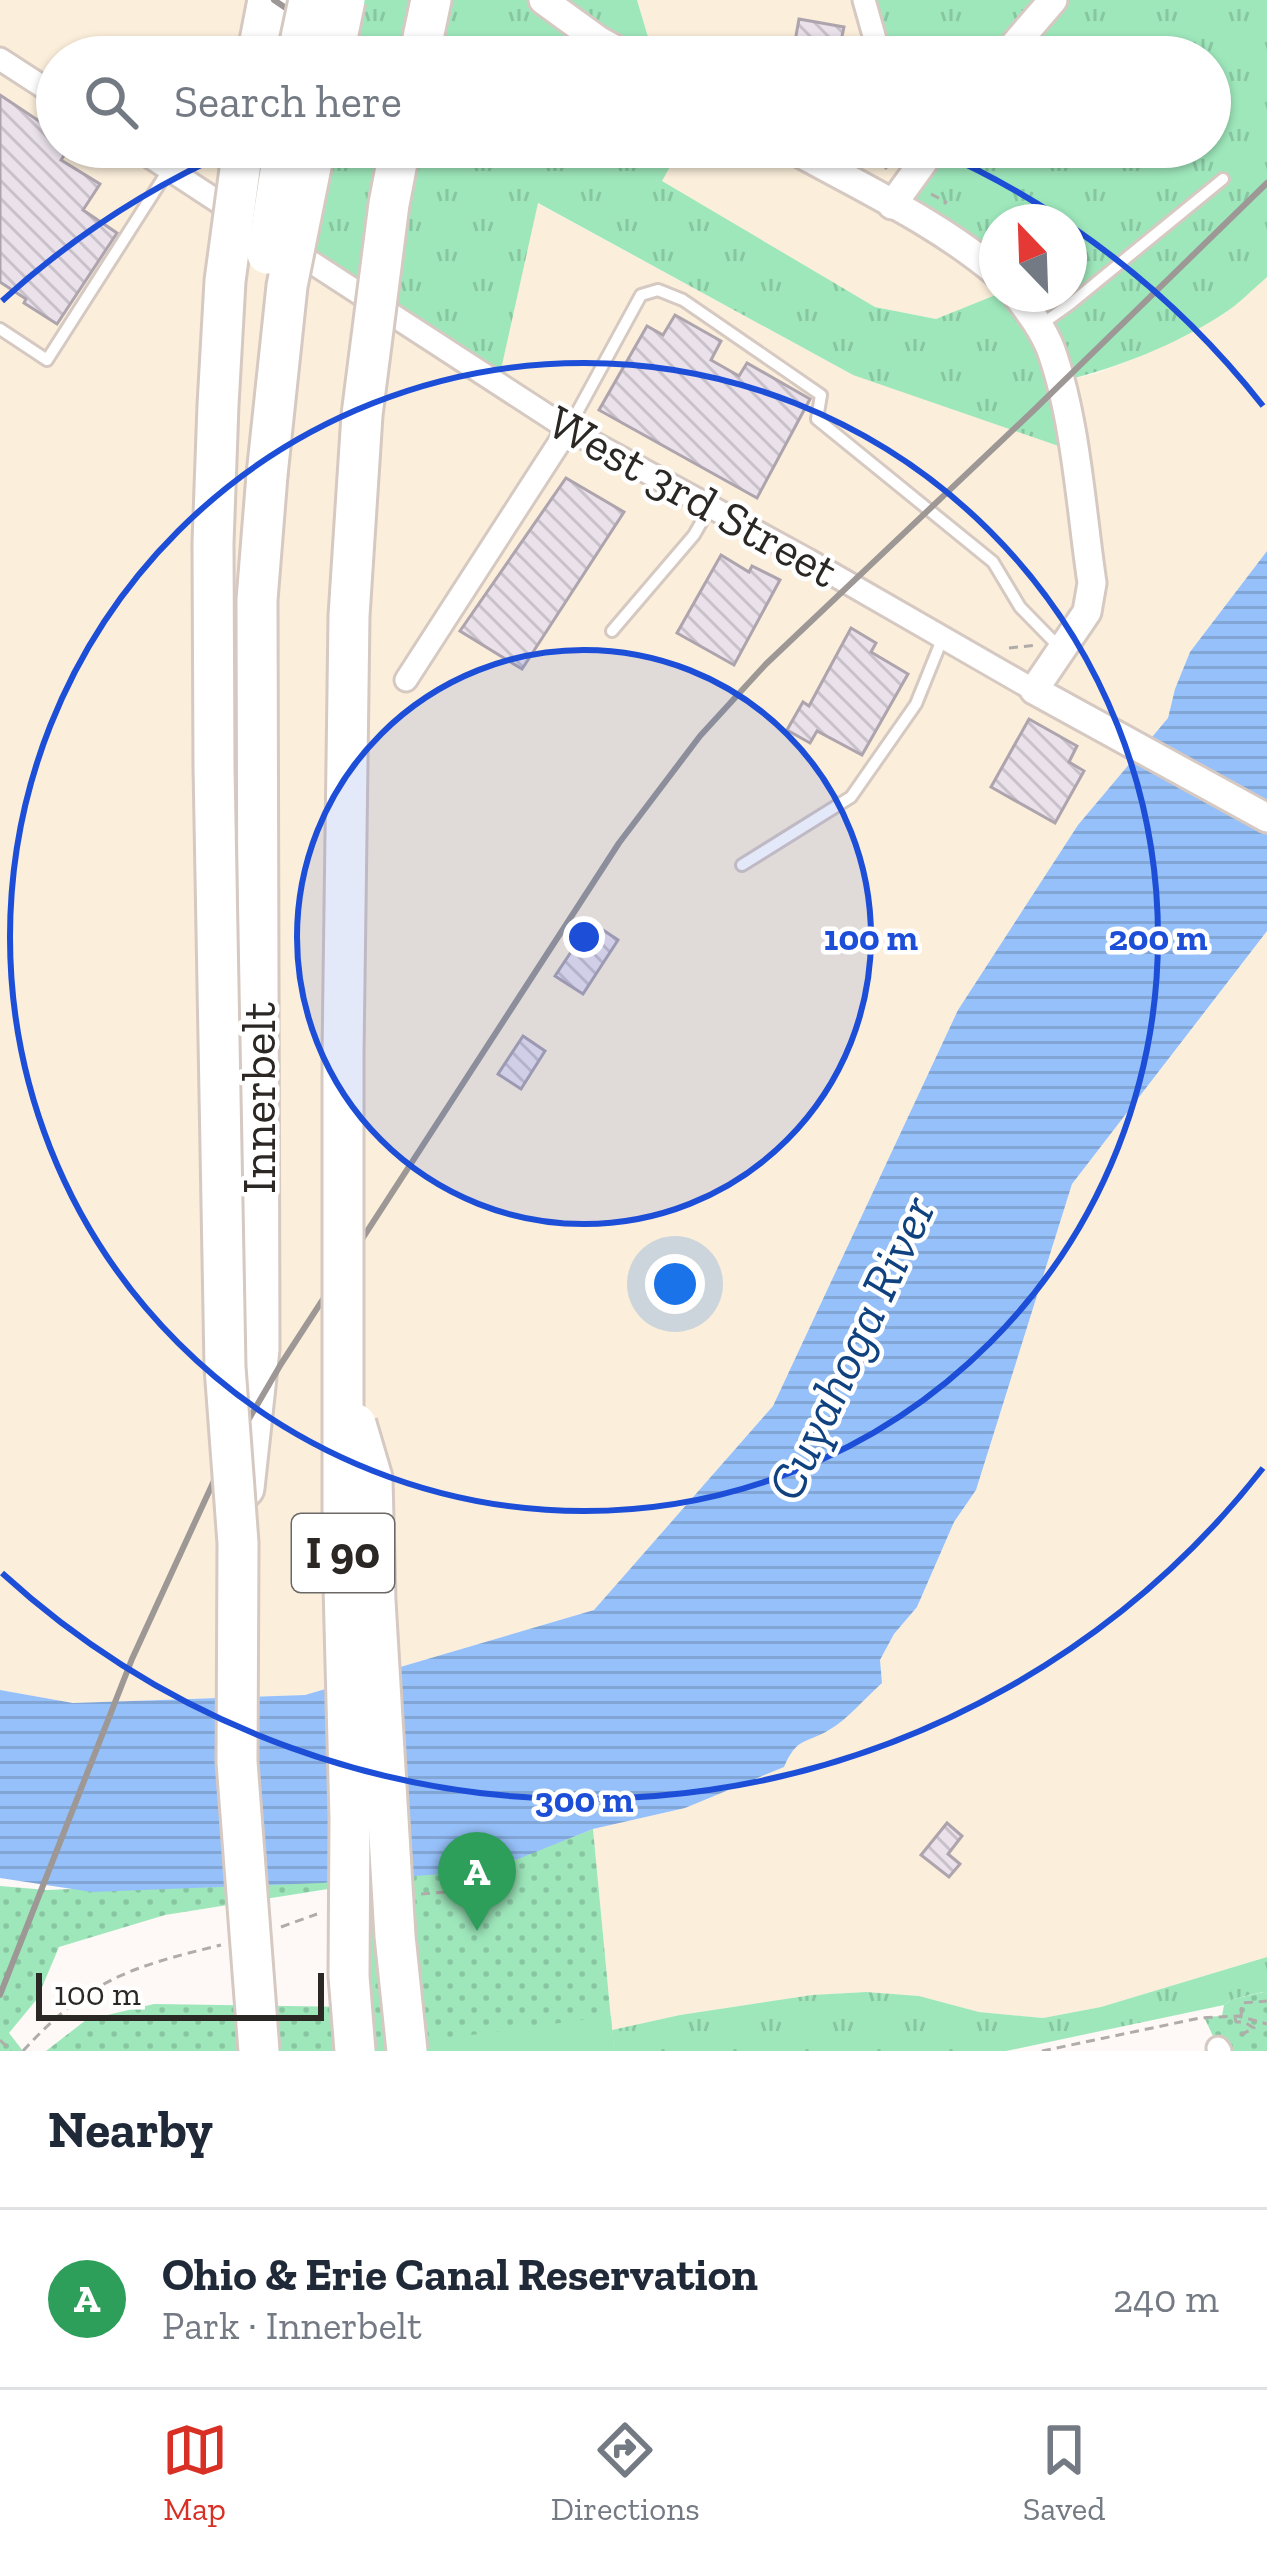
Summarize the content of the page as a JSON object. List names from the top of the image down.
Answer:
{
  "streets": {
    "highway": ["Innerbelt", "I 90"],
    "street": ["West 3rd Street"]
  },
  "water": ["Cuyahoga River"],
  "scale_bar": "100 m",
  "north": "top left",
  "page": {
    "search": "Search here",
    "pins": "A",
    "scale": "100 m",
    "heading": "Nearby",
    "list": [
      {
        "mark": "A",
        "name": "Ohio & Erie Canal Reservation",
        "note": "Park · Innerbelt",
        "value": "240 m"
      }
    ],
    "nav": ["Map", "Directions", "Saved"]
  },
  "rings": ["100 m", "200 m", "300 m"]
}
